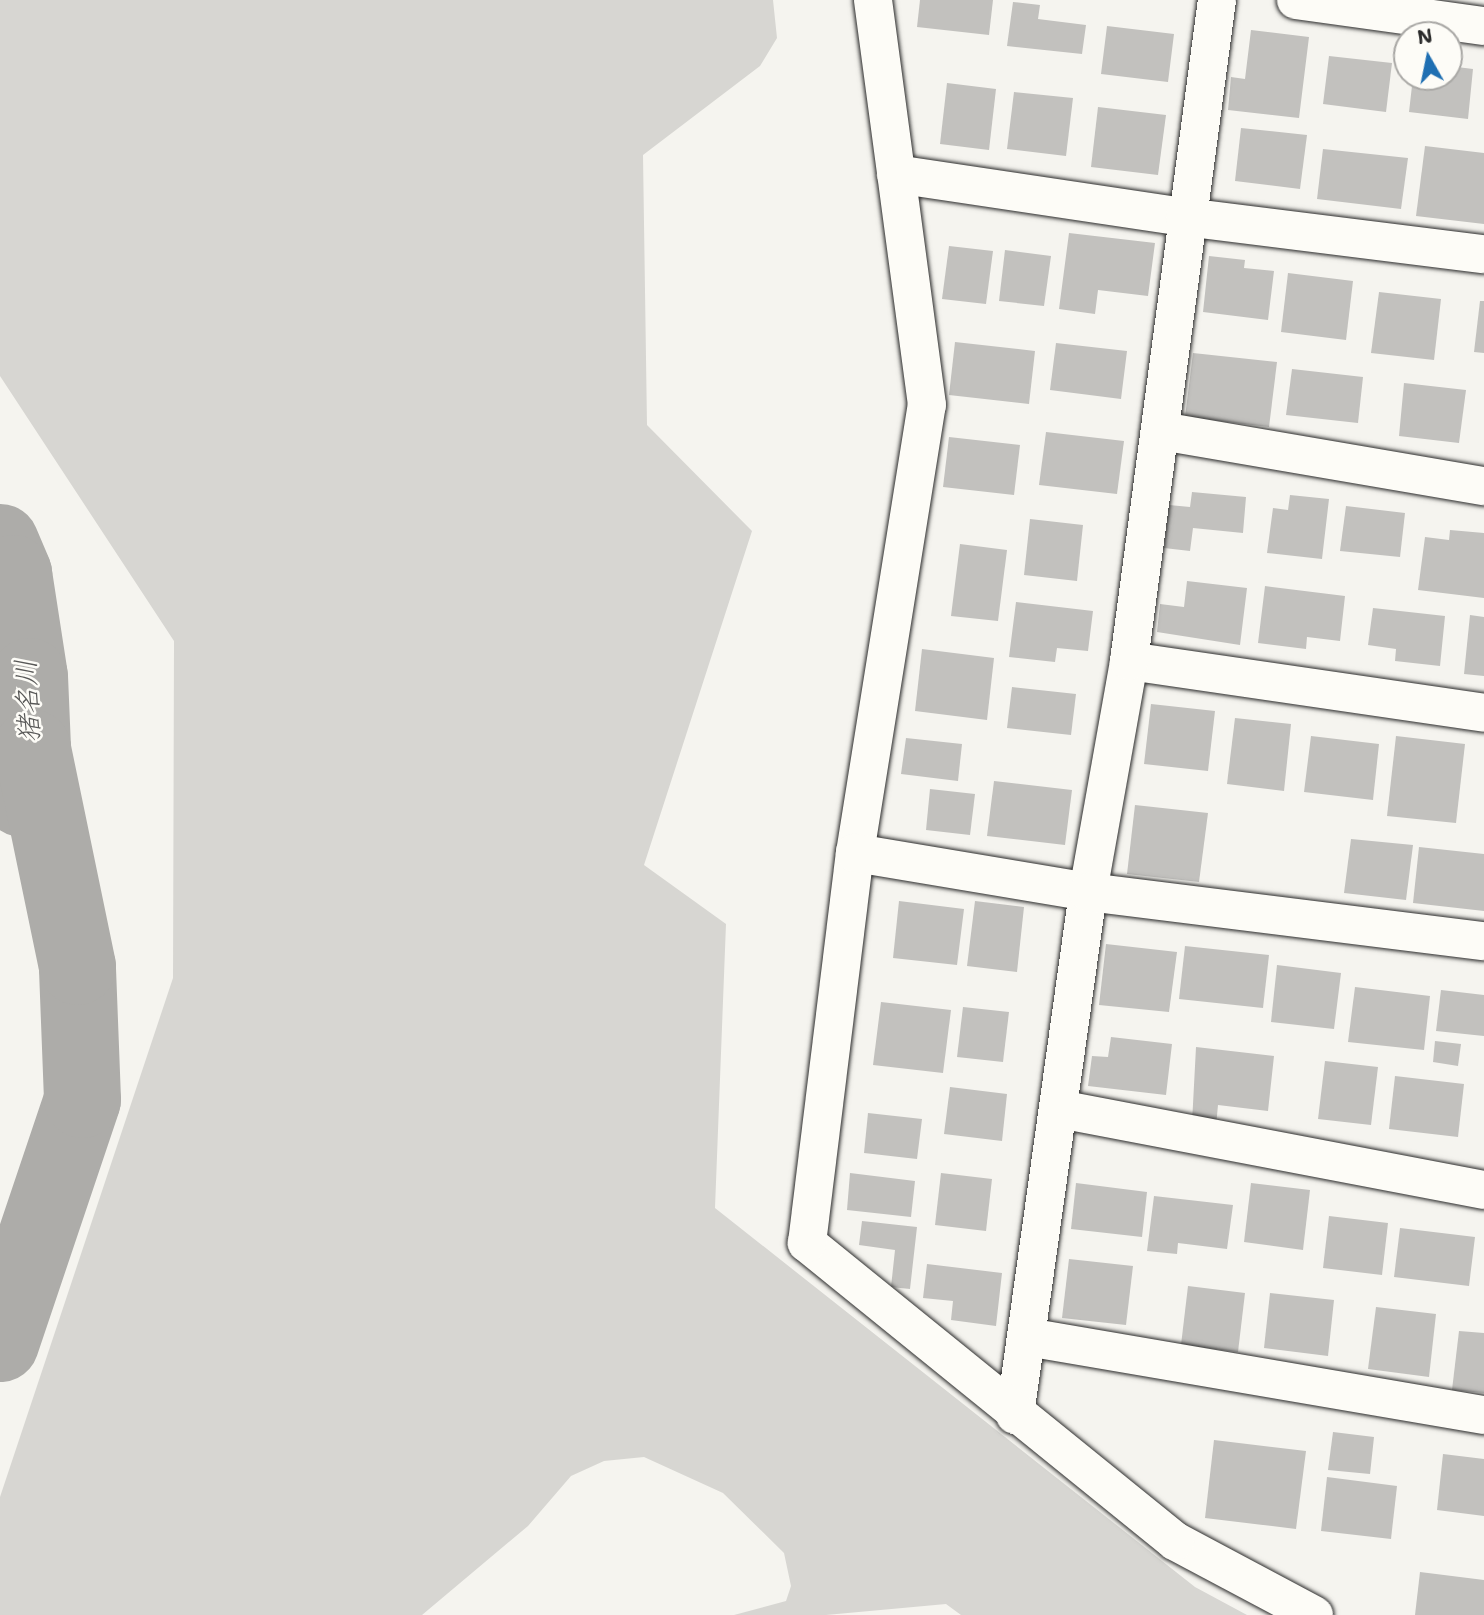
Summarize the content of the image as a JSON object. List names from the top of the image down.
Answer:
{
  "water": ["猪名川"],
  "north": "top"
}
